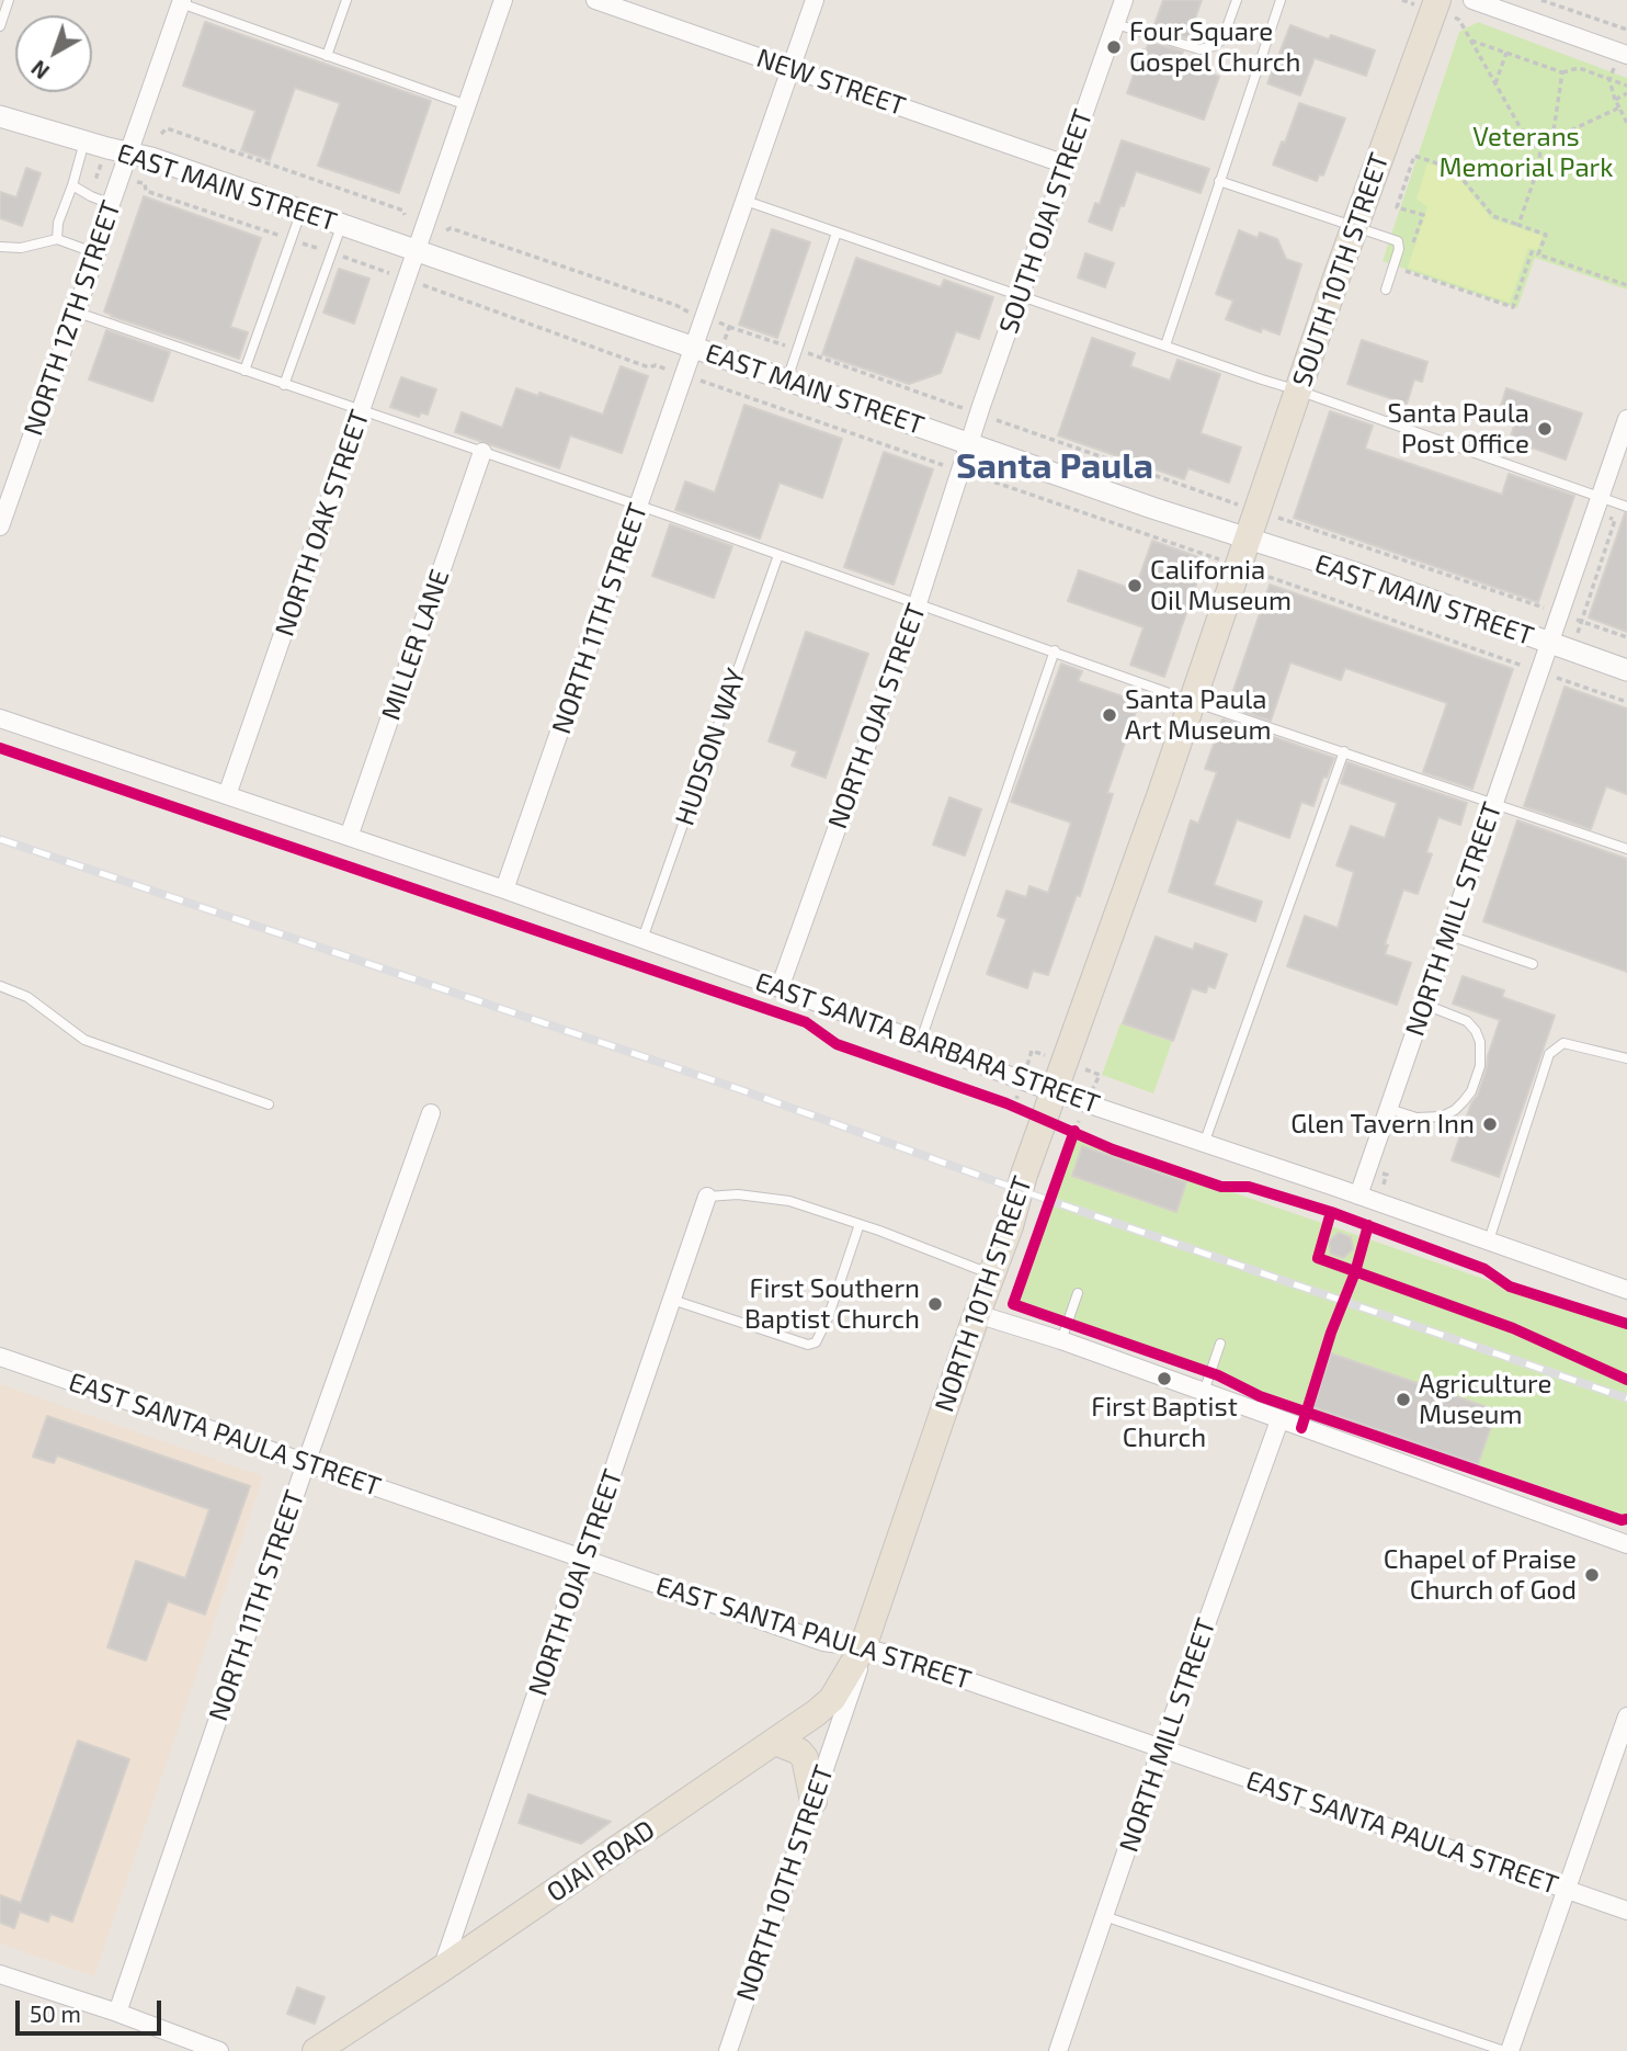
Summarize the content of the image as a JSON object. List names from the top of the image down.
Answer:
{
  "streets": {
    "main road": ["SOUTH 10TH STREET", "NORTH 10TH STREET", "OJAI ROAD"],
    "street": [
      "NEW STREET",
      "EAST MAIN STREET",
      "SOUTH OJAI STREET",
      "NORTH 12TH STREET",
      "NORTH OAK STREET",
      "NORTH 11TH STREET",
      "MILLER LANE",
      "NORTH OJAI STREET",
      "NORTH MILL STREET",
      "EAST SANTA BARBARA STREET",
      "EAST SANTA PAULA STREET"
    ],
    "lane": ["HUDSON WAY"]
  },
  "crossings": [
    ["NEW STREET", "SOUTH OJAI STREET"],
    ["NEW STREET", "NORTH 11TH STREET"],
    ["EAST MAIN STREET", "SOUTH OJAI STREET"],
    ["EAST MAIN STREET", "SOUTH 10TH STREET"],
    ["EAST MAIN STREET", "NORTH 12TH STREET"],
    ["EAST MAIN STREET", "NORTH OAK STREET"],
    ["EAST MAIN STREET", "NORTH 11TH STREET"],
    ["EAST MAIN STREET", "NORTH OJAI STREET"],
    ["EAST MAIN STREET", "NORTH MILL STREET"],
    ["EAST MAIN STREET", "NORTH 10TH STREET"],
    ["SOUTH OJAI STREET", "NORTH OJAI STREET"],
    ["SOUTH 10TH STREET", "NORTH 10TH STREET"],
    ["NORTH OAK STREET", "EAST SANTA BARBARA STREET"],
    ["NORTH 11TH STREET", "EAST SANTA BARBARA STREET"],
    ["NORTH 11TH STREET", "EAST SANTA PAULA STREET"],
    ["MILLER LANE", "EAST SANTA BARBARA STREET"],
    ["NORTH OJAI STREET", "EAST SANTA BARBARA STREET"],
    ["NORTH OJAI STREET", "EAST SANTA PAULA STREET"],
    ["NORTH OJAI STREET", "OJAI ROAD"],
    ["HUDSON WAY", "EAST SANTA BARBARA STREET"],
    ["NORTH MILL STREET", "EAST SANTA BARBARA STREET"],
    ["NORTH MILL STREET", "EAST SANTA PAULA STREET"],
    ["EAST SANTA BARBARA STREET", "NORTH 10TH STREET"],
    ["NORTH 10TH STREET", "EAST SANTA PAULA STREET"],
    ["NORTH 10TH STREET", "OJAI ROAD"],
    ["EAST SANTA PAULA STREET", "OJAI ROAD"]
  ],
  "districts": ["Santa Paula"],
  "parks": ["Veterans Memorial Park"],
  "places": [
    "Four Square Gospel Church",
    "Santa Paula Post Office",
    "California Oil Museum",
    "Santa Paula Art Museum",
    "Glen Tavern Inn",
    "First Southern Baptist Church",
    "First Baptist Church",
    "Agriculture Museum",
    "Chapel of Praise Church of God"
  ],
  "scale_bar": "50 m",
  "north": "bottom left"
}
